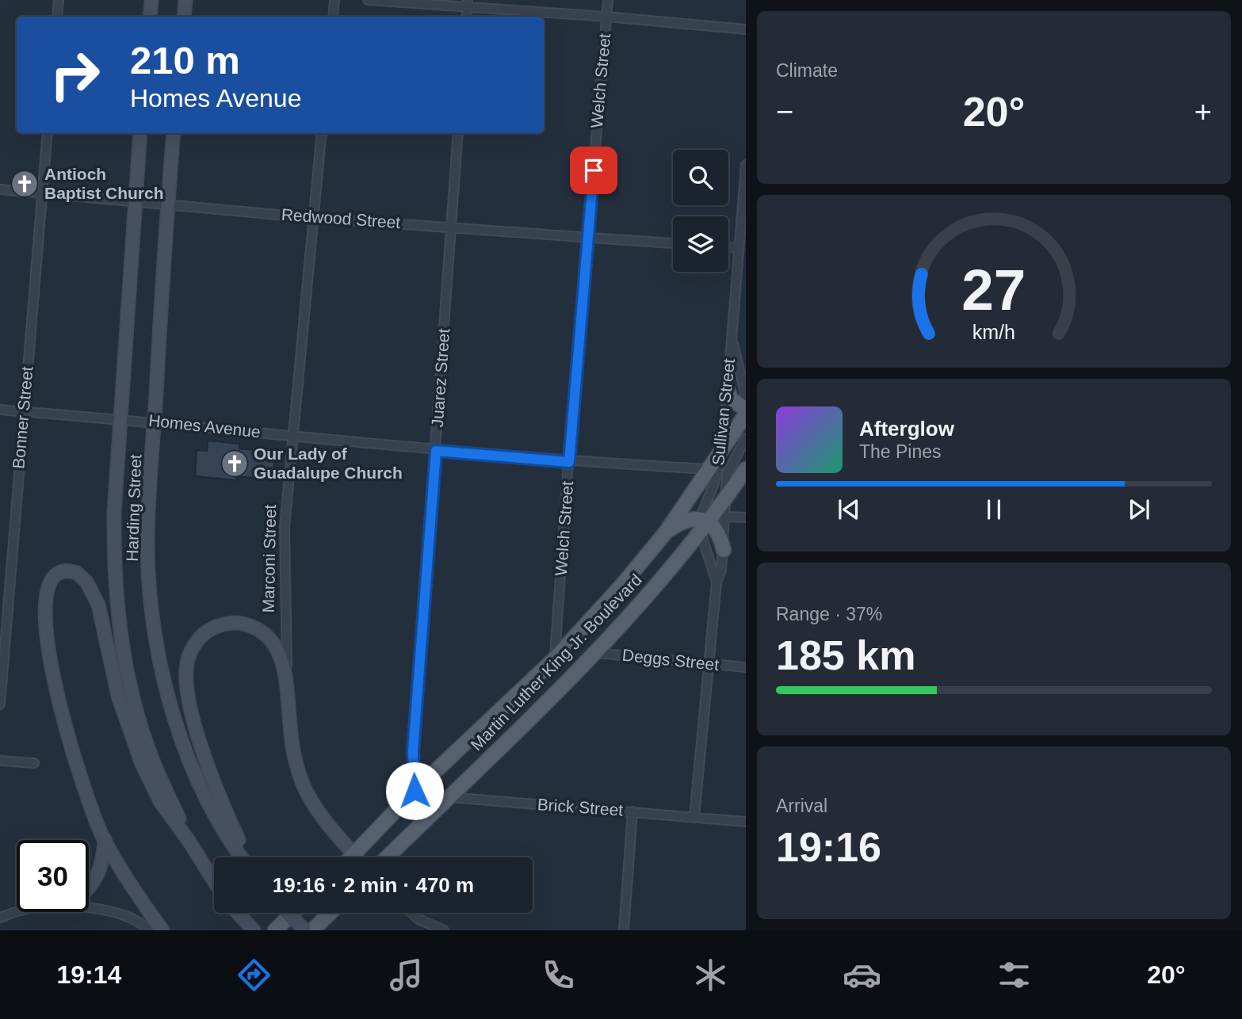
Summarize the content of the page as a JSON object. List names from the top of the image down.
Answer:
{
  "streets": {
    "main road": ["Martin Luther King Jr. Boulevard"],
    "street": [
      "Welch Street",
      "Redwood Street",
      "Juarez Street",
      "Sullivan Street",
      "Bonner Street",
      "Homes Avenue",
      "Harding Street",
      "Marconi Street",
      "Deggs Street",
      "Brick Street"
    ]
  },
  "crossings": [
    ["Welch Street", "Redwood Street"],
    ["Welch Street", "Homes Avenue"],
    ["Welch Street", "Martin Luther King Jr. Boulevard"],
    ["Redwood Street", "Juarez Street"],
    ["Redwood Street", "Bonner Street"],
    ["Redwood Street", "Harding Street"],
    ["Redwood Street", "Marconi Street"],
    ["Juarez Street", "Homes Avenue"],
    ["Juarez Street", "Martin Luther King Jr. Boulevard"],
    ["Juarez Street", "Brick Street"],
    ["Sullivan Street", "Deggs Street"],
    ["Sullivan Street", "Martin Luther King Jr. Boulevard"],
    ["Sullivan Street", "Brick Street"],
    ["Bonner Street", "Homes Avenue"],
    ["Homes Avenue", "Harding Street"],
    ["Homes Avenue", "Marconi Street"],
    ["Homes Avenue", "Martin Luther King Jr. Boulevard"],
    ["Marconi Street", "Martin Luther King Jr. Boulevard"],
    ["Deggs Street", "Martin Luther King Jr. Boulevard"],
    ["Martin Luther King Jr. Boulevard", "Brick Street"]
  ],
  "places": {
    "church": ["Antioch Baptist Church", "Our Lady of Guadalupe Church"]
  },
  "page": {
    "tile": [
      "Climate",
      ["Range · 37%", "185 km"],
      ["Arrival", "19:16"]
    ],
    "turn": ["210 m", "Homes Avenue"],
    "heat": ["−", "20°", "+"],
    "song": ["Afterglow", "The Pines"],
    "limit": "30",
    "trip": "19:16 · 2 min · 470 m",
    "tabs": ["19:14", "20°"],
    "gauge": ["27", "km/h"]
  }
}
